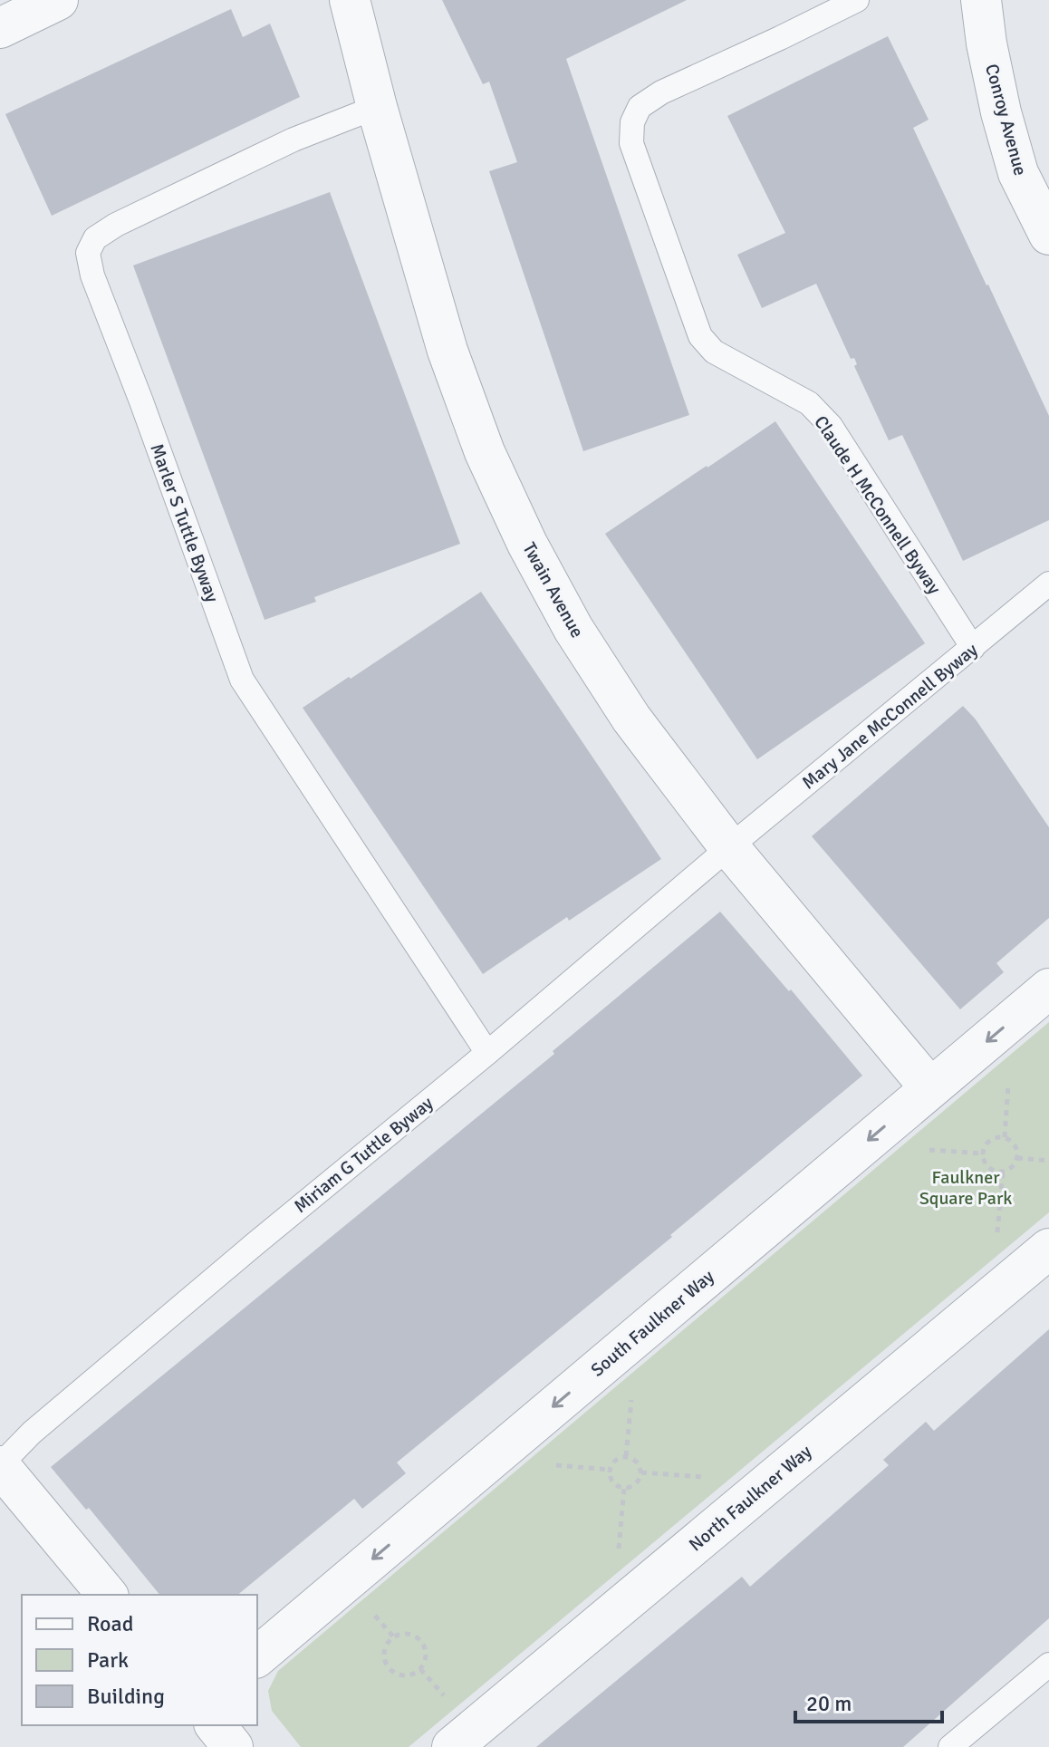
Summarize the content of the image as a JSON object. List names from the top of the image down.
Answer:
{
  "streets": {
    "street": [
      "Conroy Avenue",
      "Twain Avenue",
      "South Faulkner Way",
      "North Faulkner Way"
    ],
    "lane": [
      "Claude H McConnell Byway",
      "Marler S Tuttle Byway",
      "Mary Jane McConnell Byway",
      "Miriam G Tuttle Byway"
    ]
  },
  "crossings": [
    ["Claude H McConnell Byway", "Mary Jane McConnell Byway"],
    ["Marler S Tuttle Byway", "Twain Avenue"],
    ["Marler S Tuttle Byway", "Miriam G Tuttle Byway"],
    ["Twain Avenue", "Mary Jane McConnell Byway"],
    ["Twain Avenue", "Miriam G Tuttle Byway"],
    ["Twain Avenue", "South Faulkner Way"],
    ["Mary Jane McConnell Byway", "Miriam G Tuttle Byway"]
  ],
  "one_way": ["South Faulkner Way"],
  "parks": ["Faulkner Square Park"],
  "legend": ["Road", "Park", "Building"],
  "scale_bar": "20 m"
}
